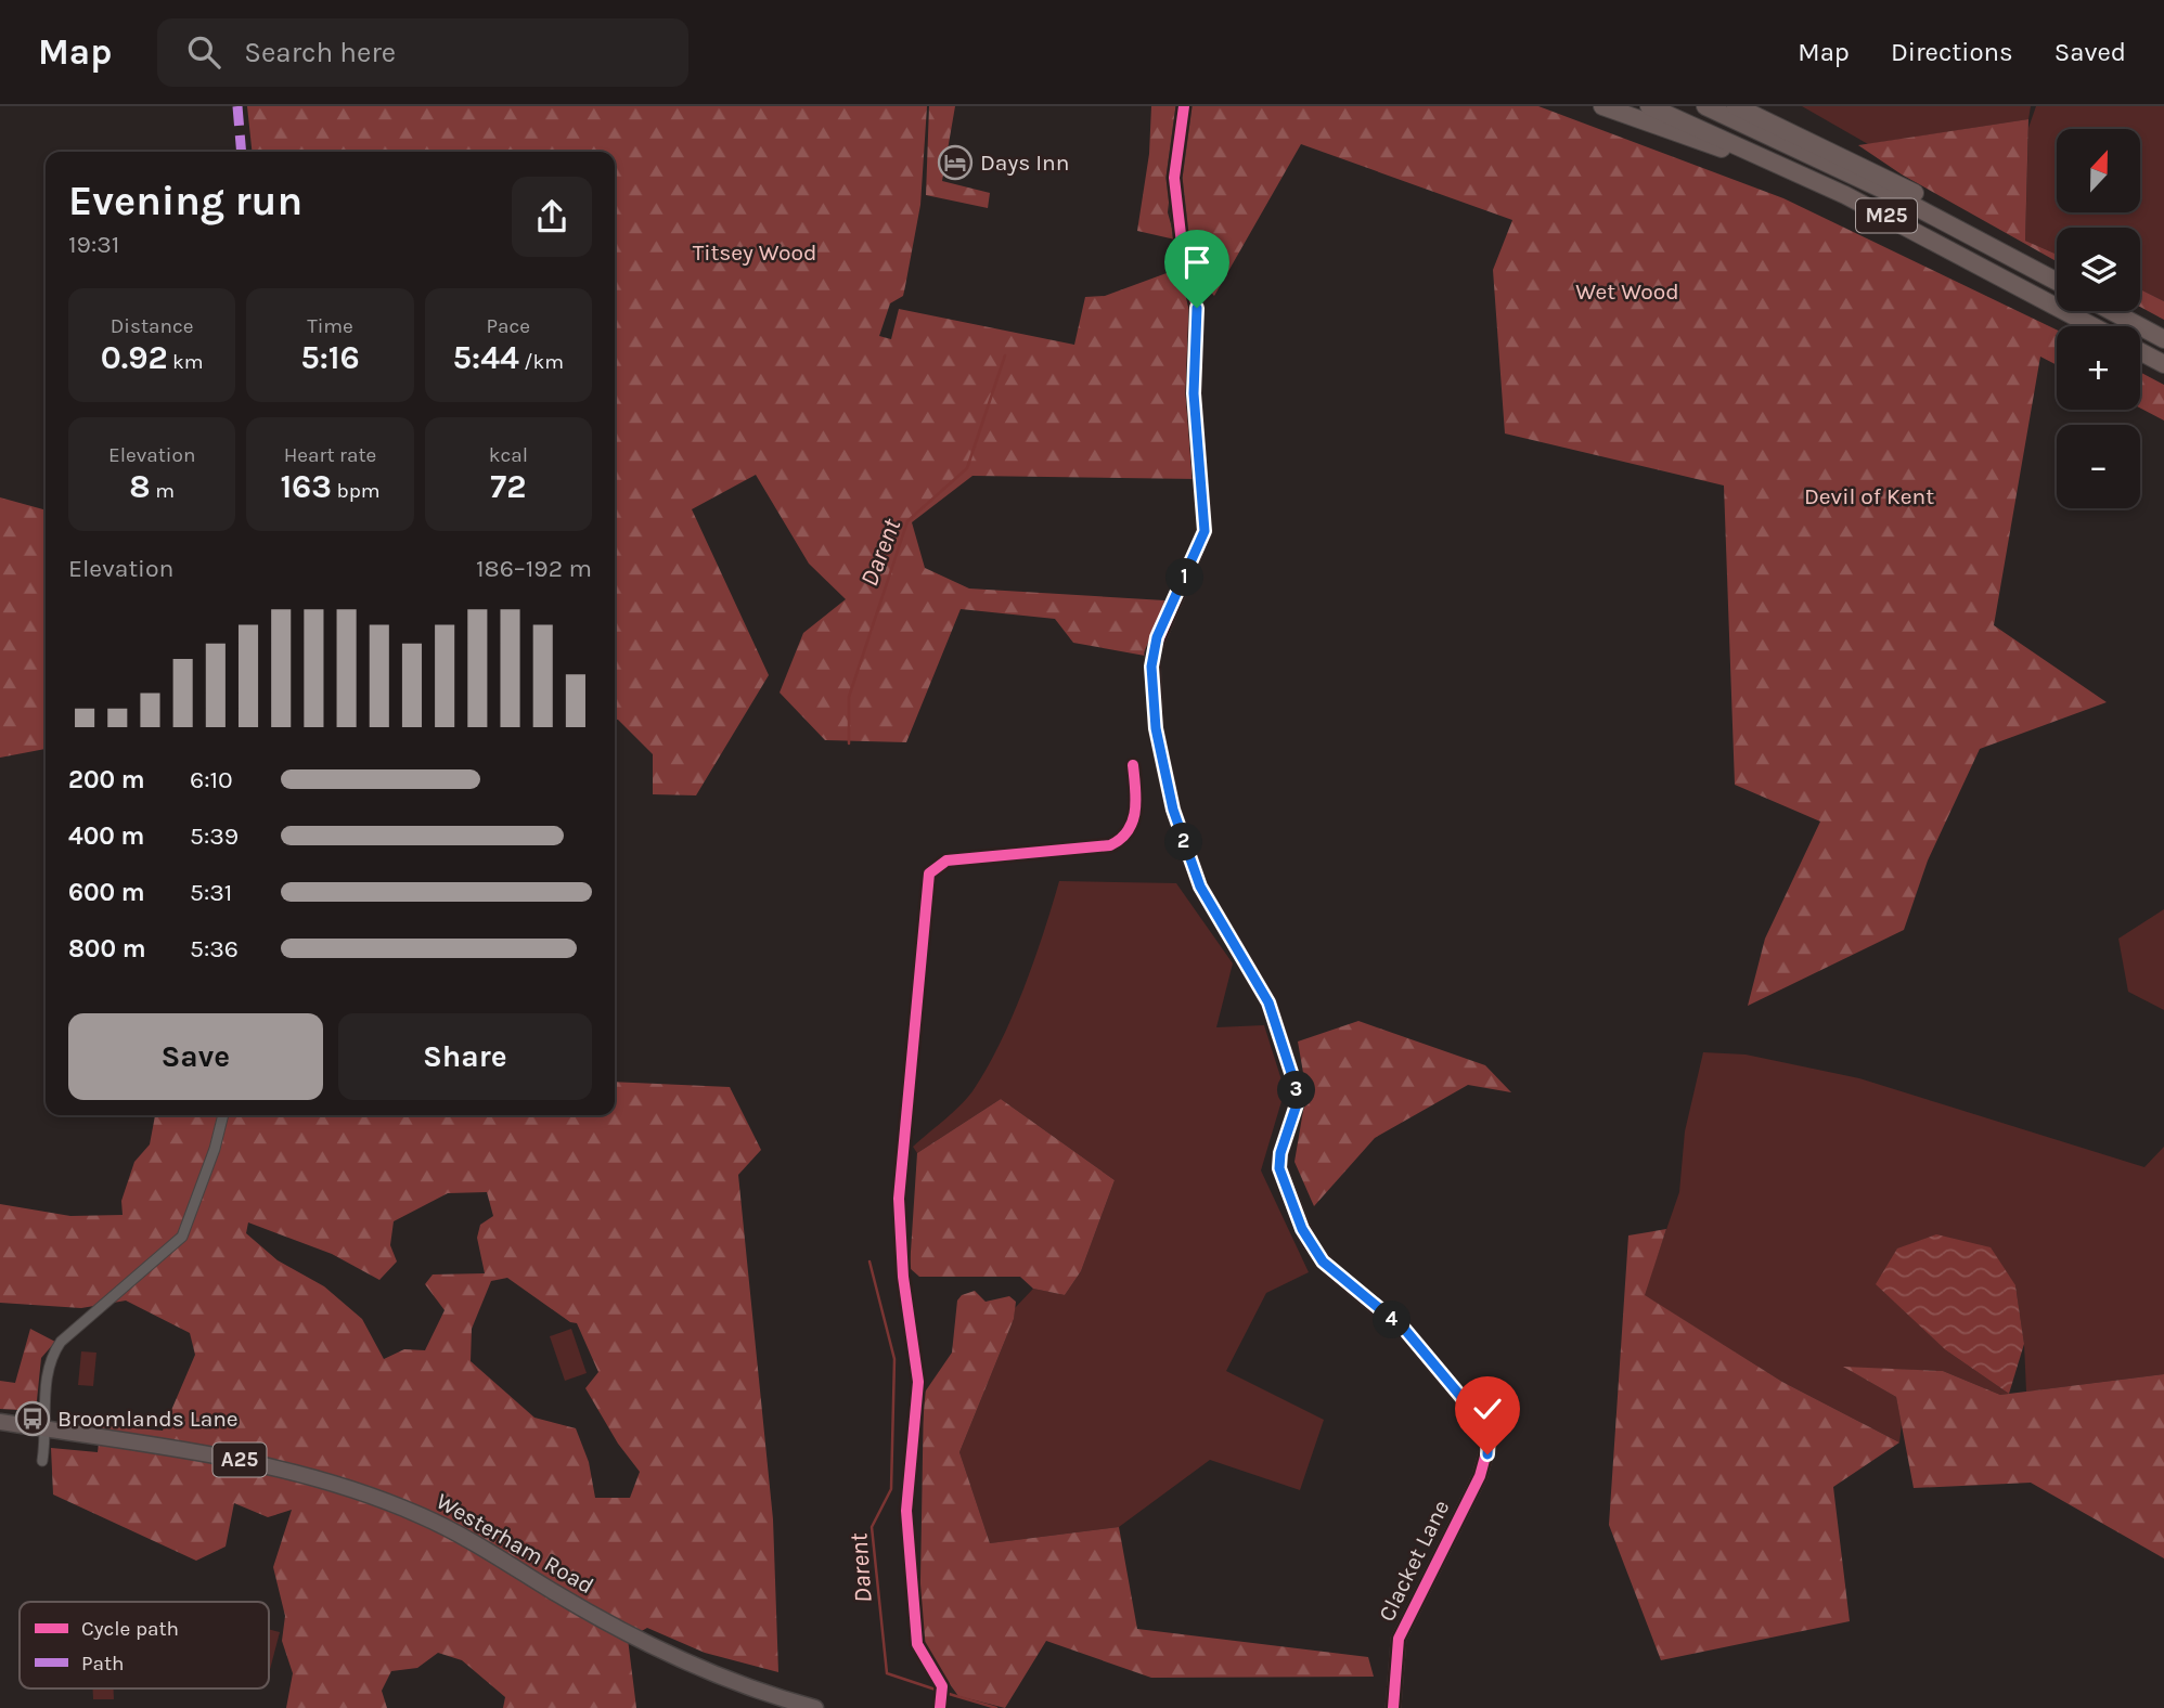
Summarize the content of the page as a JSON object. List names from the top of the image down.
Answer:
{
  "streets": {
    "highway": ["M25"],
    "main road": ["A25", "Westerham Road"],
    "street": ["Clacket Lane"]
  },
  "water": ["Darent"],
  "parks": ["Titsey Wood", "Wet Wood", "Devil of Kent"],
  "places": {
    "hotel": ["Days Inn"],
    "bus stop": ["Broomlands Lane"]
  },
  "legend": ["Cycle path", "Path"],
  "north": "top",
  "page": {
    "header": "Map",
    "search": "Search here",
    "nav": ["Map", "Directions", "Saved"],
    "map_buttons": ["+", "−"],
    "heading": ["Evening run", "19:31"],
    "stats": [
      ["Distance", "0.92 km"],
      ["Time", "5:16"],
      ["Pace", "5:44 /km"],
      ["Elevation", "8 m"],
      ["Heart rate", "163 bpm"],
      ["kcal", "72"]
    ],
    "chart": ["Elevation", "186–192 m"],
    "pins": [
      "1",
      "2",
      "3",
      "4"
    ],
    "list": [
      {
        "name": "200 m",
        "note": "6:10"
      },
      {
        "name": "400 m",
        "note": "5:39"
      },
      {
        "name": "600 m",
        "note": "5:31"
      },
      {
        "name": "800 m",
        "note": "5:36"
      }
    ],
    "buttons": ["Save", "Share"]
  }
}
